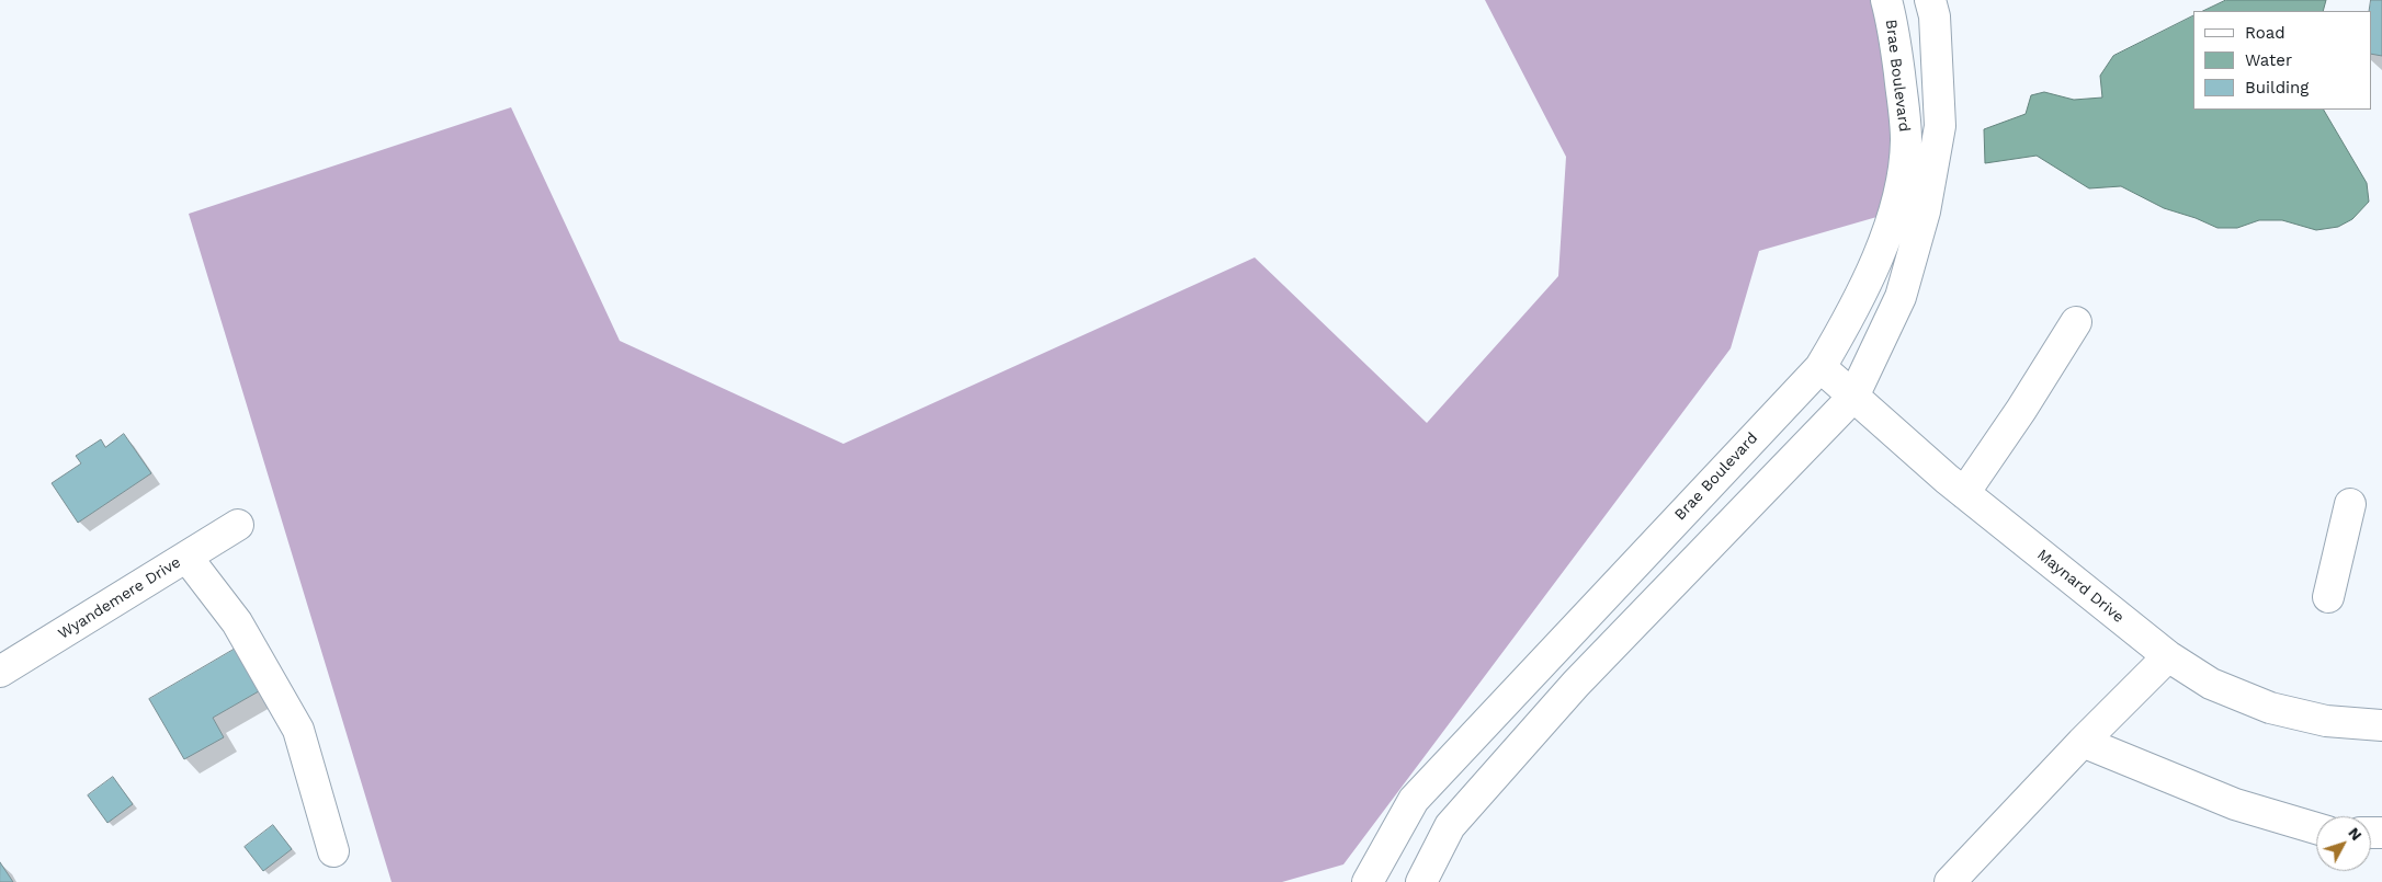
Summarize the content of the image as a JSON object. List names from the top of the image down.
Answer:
{
  "streets": {
    "street": ["Brae Boulevard", "Maynard Drive", "Wyandemere Drive"]
  },
  "crossings": [
    ["Brae Boulevard", "Maynard Drive"]
  ],
  "legend": ["Road", "Water", "Building"],
  "north": "top right"
}
